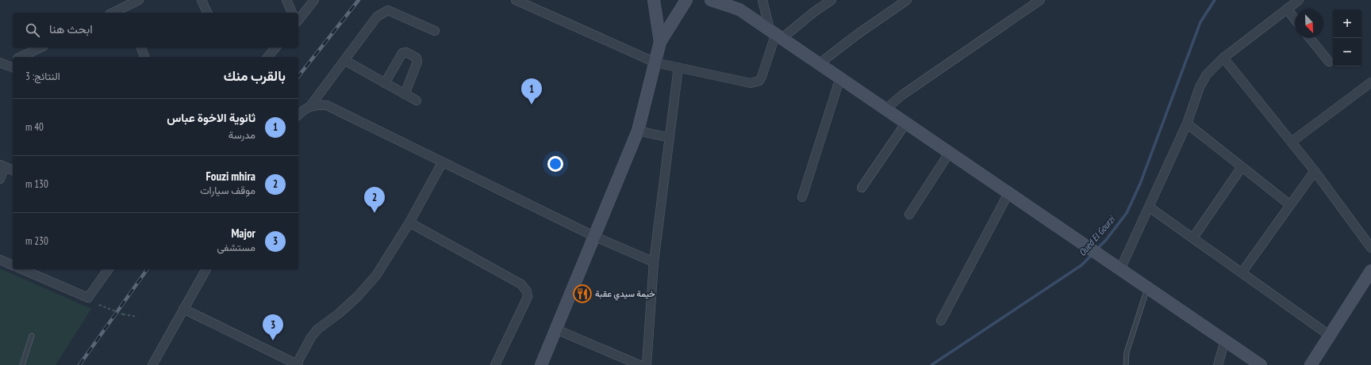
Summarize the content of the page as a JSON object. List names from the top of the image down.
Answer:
{
  "water": ["Oued El Gourzi"],
  "places": {
    "restaurant": ["خيمة سيدي عقبة"]
  },
  "north": "bottom right",
  "page": {
    "map_buttons": ["+", "−"],
    "search": "ابحث هنا",
    "heading": ["بالقرب منك", "النتائج: 3"],
    "pins": ["1", "2", "3"],
    "list": [
      {
        "mark": "1",
        "name": "ثانوية الاخوة عباس",
        "note": "مدرسة",
        "value": "40 m"
      },
      {
        "mark": "2",
        "name": "Fouzi mhira",
        "note": "موقف سيارات",
        "value": "130 m"
      },
      {
        "mark": "3",
        "name": "Major",
        "note": "مستشفى",
        "value": "230 m"
      }
    ]
  }
}
